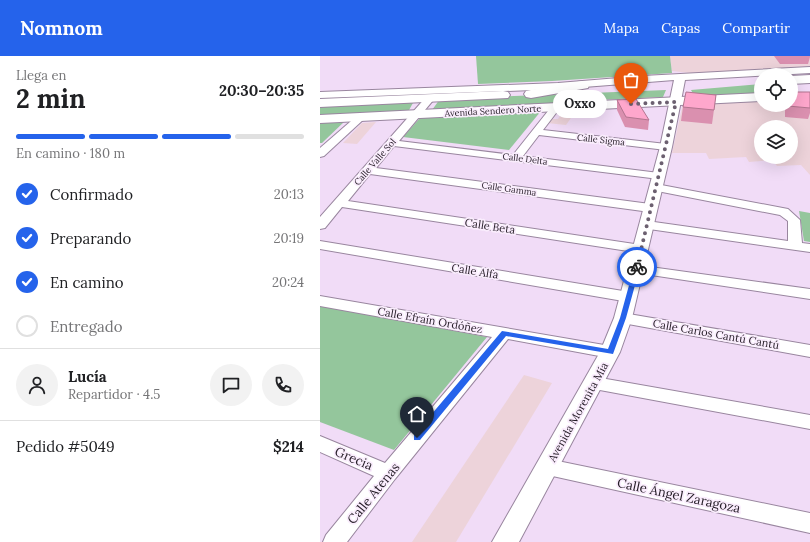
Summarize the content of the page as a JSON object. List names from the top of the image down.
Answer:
{
  "streets": {
    "main road": ["Avenida Sendero Norte"],
    "street": [
      "Calle Sigma",
      "Calle Delta",
      "Calle Valle Sol",
      "Calle Gamma",
      "Calle Beta",
      "Calle Alfa",
      "Calle Efraín Ordóñez",
      "Calle Carlos Cantú Cantú",
      "Avenida Morenita Mía",
      "Grecia",
      "Calle Atenas",
      "Calle Ángel Zaragoza"
    ]
  },
  "crossings": [
    ["Avenida Sendero Norte", "Calle Valle Sol"],
    ["Avenida Sendero Norte", "Avenida Morenita Mía"],
    ["Calle Sigma", "Avenida Morenita Mía"],
    ["Calle Delta", "Calle Valle Sol"],
    ["Calle Delta", "Calle Gamma"],
    ["Calle Delta", "Avenida Morenita Mía"],
    ["Calle Valle Sol", "Calle Gamma"],
    ["Calle Valle Sol", "Calle Beta"],
    ["Calle Gamma", "Avenida Morenita Mía"],
    ["Calle Beta", "Avenida Morenita Mía"],
    ["Calle Alfa", "Avenida Morenita Mía"],
    ["Calle Efraín Ordóñez", "Avenida Morenita Mía"],
    ["Calle Efraín Ordóñez", "Calle Atenas"],
    ["Calle Carlos Cantú Cantú", "Avenida Morenita Mía"],
    ["Avenida Morenita Mía", "Calle Ángel Zaragoza"],
    ["Grecia", "Calle Atenas"]
  ],
  "places": ["Oxxo"],
  "page": {
    "header": "Nomnom",
    "nav": ["Mapa", "Capas", "Compartir"],
    "heading": ["2 min", "Llega en", "20:30–20:35"],
    "panel": [
      "Lucía",
      "Repartidor · 4.5",
      "Pedido #5049",
      "$214"
    ],
    "bubble": "Oxxo",
    "bar": "En camino · 180 m",
    "list": [
      ["Confirmado", "20:13"],
      ["Preparando", "20:19"],
      ["En camino", "20:24"],
      "Entregado"
    ]
  }
}
